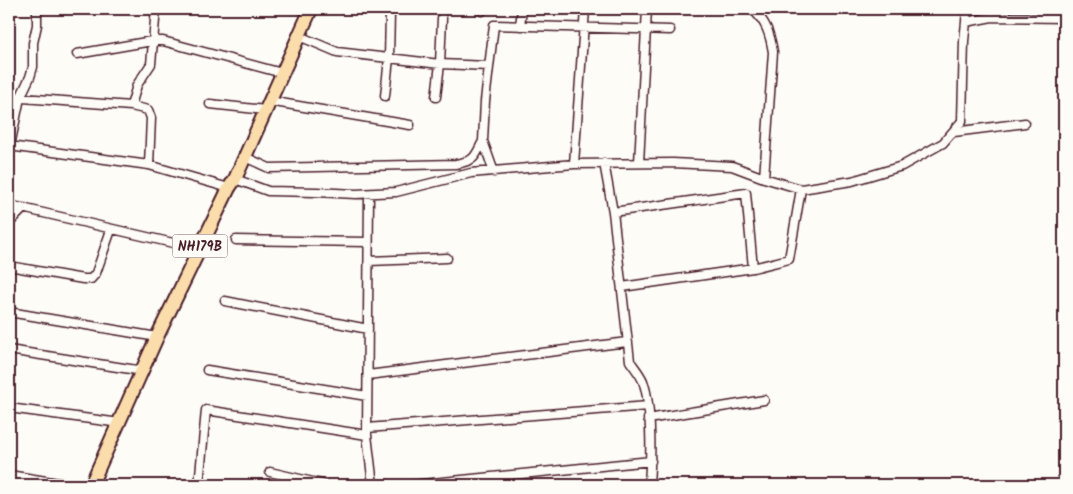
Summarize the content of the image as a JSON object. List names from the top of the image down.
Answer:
{
  "streets": {
    "highway": ["NH179B"]
  }
}
